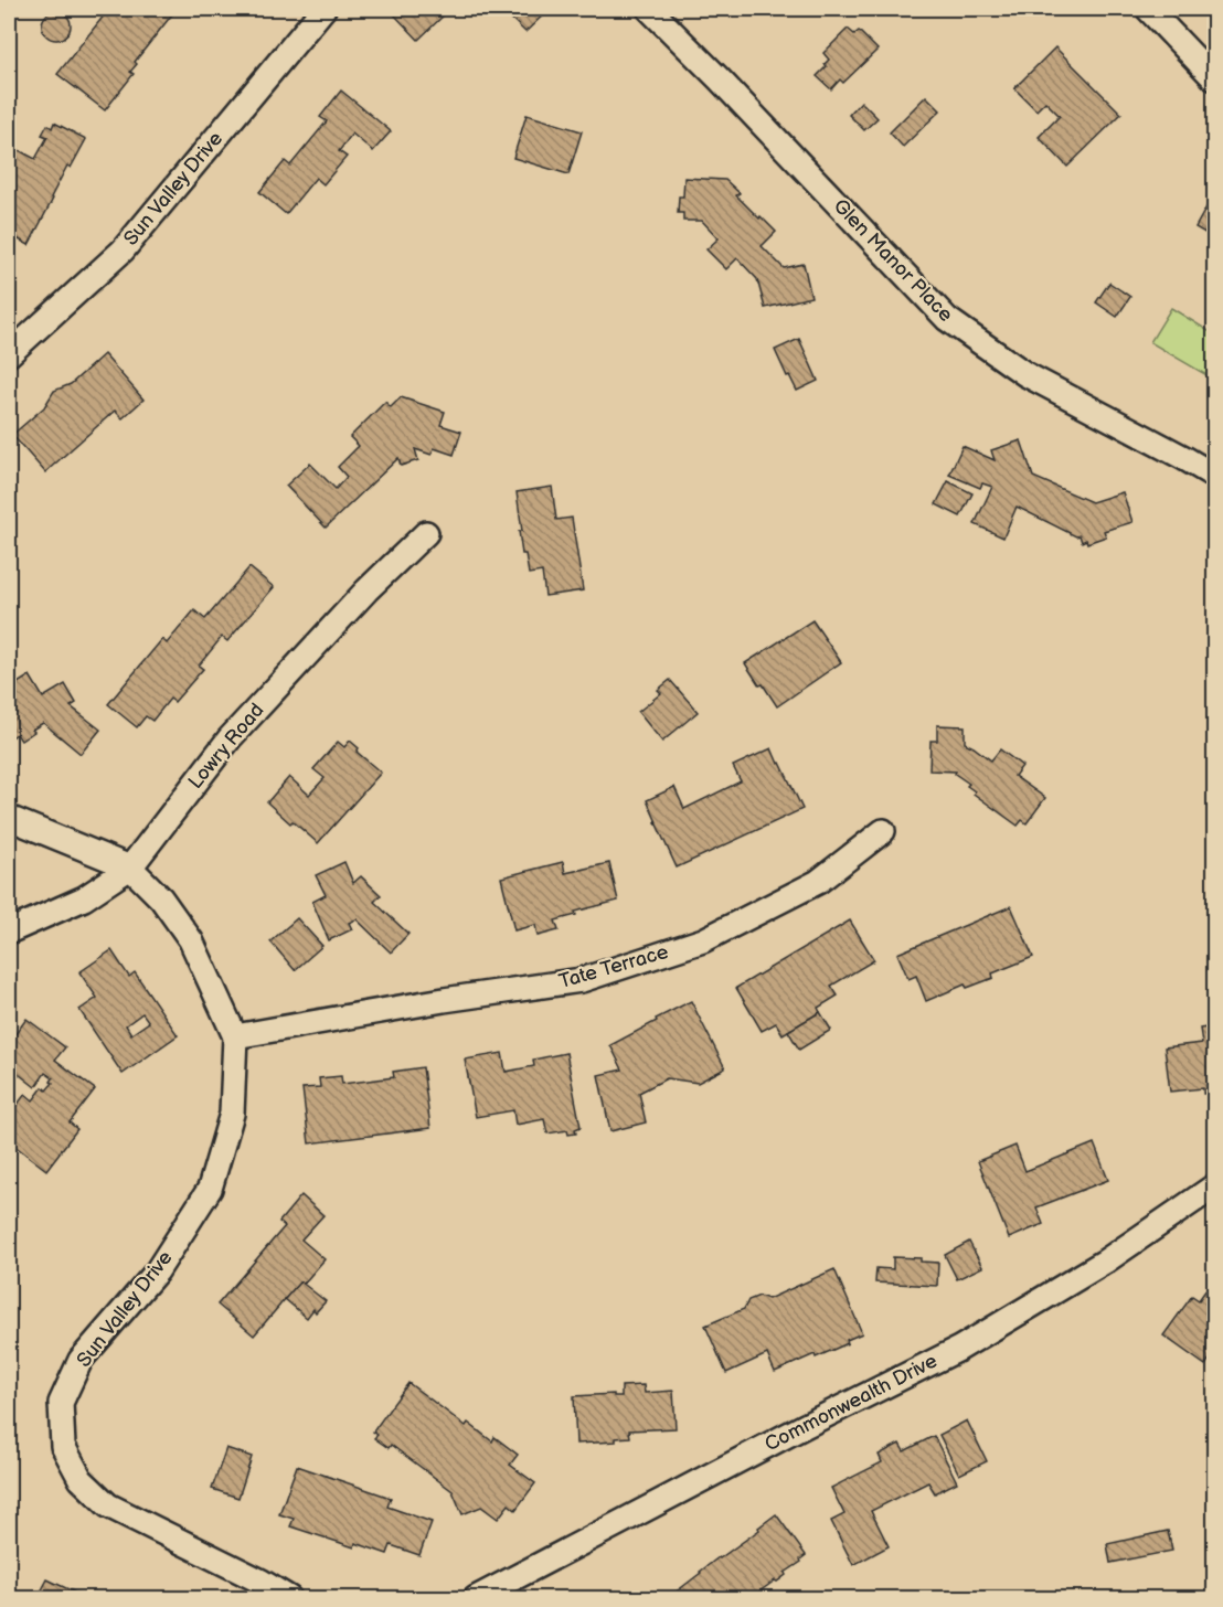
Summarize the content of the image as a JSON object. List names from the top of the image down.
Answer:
{
  "streets": {
    "street": [
      "Sun Valley Drive",
      "Glen Manor Place",
      "Lowry Road",
      "Tate Terrace",
      "Commonwealth Drive"
    ]
  },
  "crossings": [
    ["Sun Valley Drive", "Lowry Road"],
    ["Sun Valley Drive", "Tate Terrace"]
  ]
}
